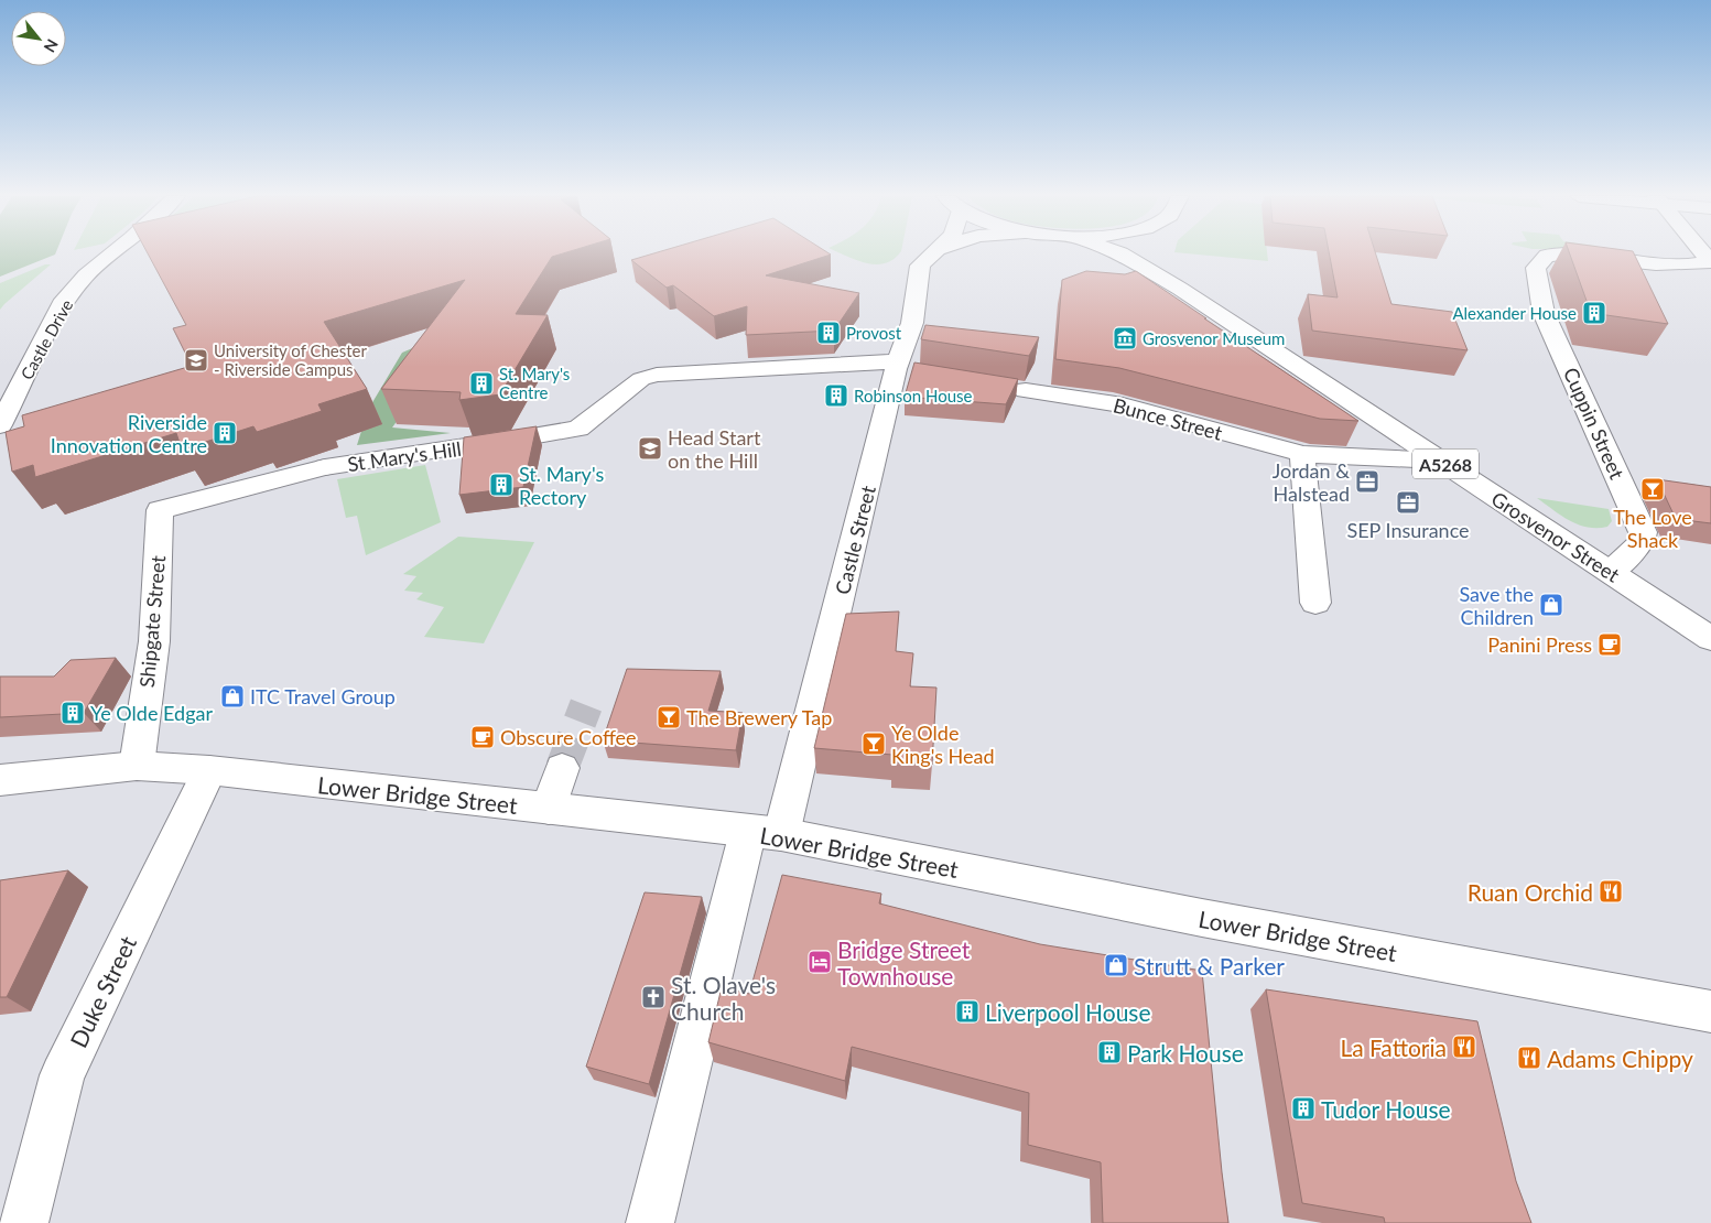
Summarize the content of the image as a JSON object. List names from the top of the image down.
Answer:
{
  "streets": {
    "main road": [
      "Castle Drive",
      "Bunce Street",
      "Cuppin Street",
      "St Mary's Hill",
      "A5268",
      "Grosvenor Street",
      "Castle Street",
      "Shipgate Street",
      "Lower Bridge Street",
      "Duke Street"
    ]
  },
  "crossings": [
    ["Bunce Street", "Grosvenor Street"],
    ["Cuppin Street", "Grosvenor Street"],
    ["St Mary's Hill", "Castle Street"],
    ["St Mary's Hill", "Shipgate Street"],
    ["Castle Street", "Lower Bridge Street"],
    ["Shipgate Street", "Lower Bridge Street"],
    ["Lower Bridge Street", "Duke Street"]
  ],
  "places": {
    "building": [
      "Alexander House",
      "Provost",
      "St. Mary's Centre",
      "Robinson House",
      "Riverside Innovation Centre",
      "St. Mary's Rectory",
      "Ye Olde Edgar",
      "Liverpool House",
      "Park House",
      "Tudor House"
    ],
    "museum": ["Grosvenor Museum"],
    "school or university": ["University of Chester - Riverside Campus", "Head Start on the Hill"],
    "office": ["Jordan & Halstead", "SEP Insurance"],
    "bar": ["The Love Shack", "The Brewery Tap", "Ye Olde King's Head"],
    "shop": ["Save the Children", "ITC Travel Group", "Strutt & Parker"],
    "cafe": ["Panini Press", "Obscure Coffee"],
    "restaurant": ["Ruan Orchid", "La Fattoria", "Adams Chippy"],
    "hotel": ["Bridge Street Townhouse"],
    "church": ["St. Olave's Church"]
  },
  "north": "bottom right"
}
